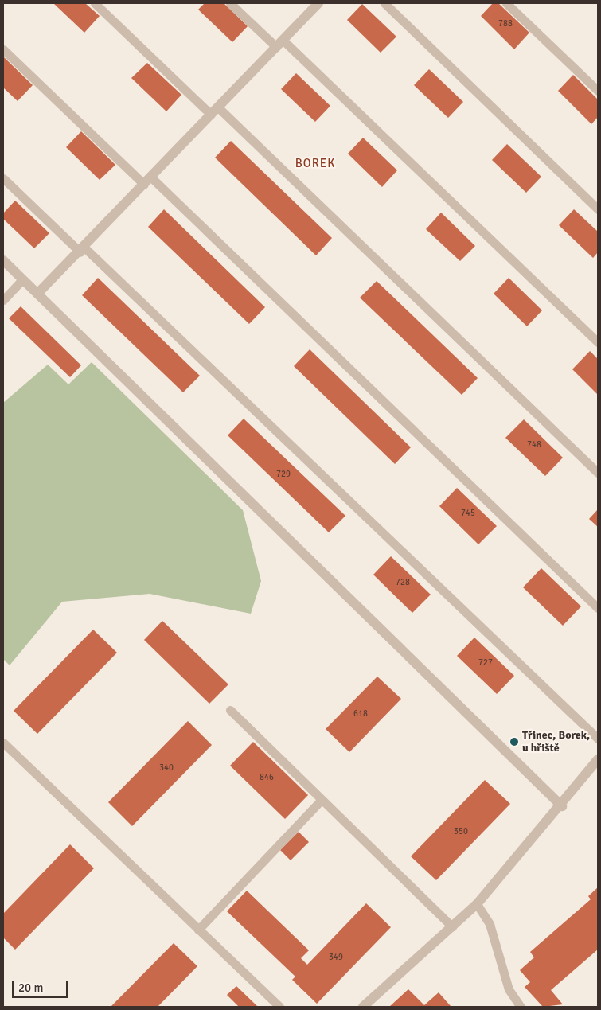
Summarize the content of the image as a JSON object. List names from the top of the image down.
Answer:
{
  "districts": ["BOREK"],
  "places": ["Třinec, Borek, u hřiště"],
  "house_numbers": [
    "788",
    "748",
    "729",
    "745",
    "728",
    "727",
    "618",
    "340",
    "846",
    "350",
    "349"
  ],
  "scale_bar": "20 m"
}
